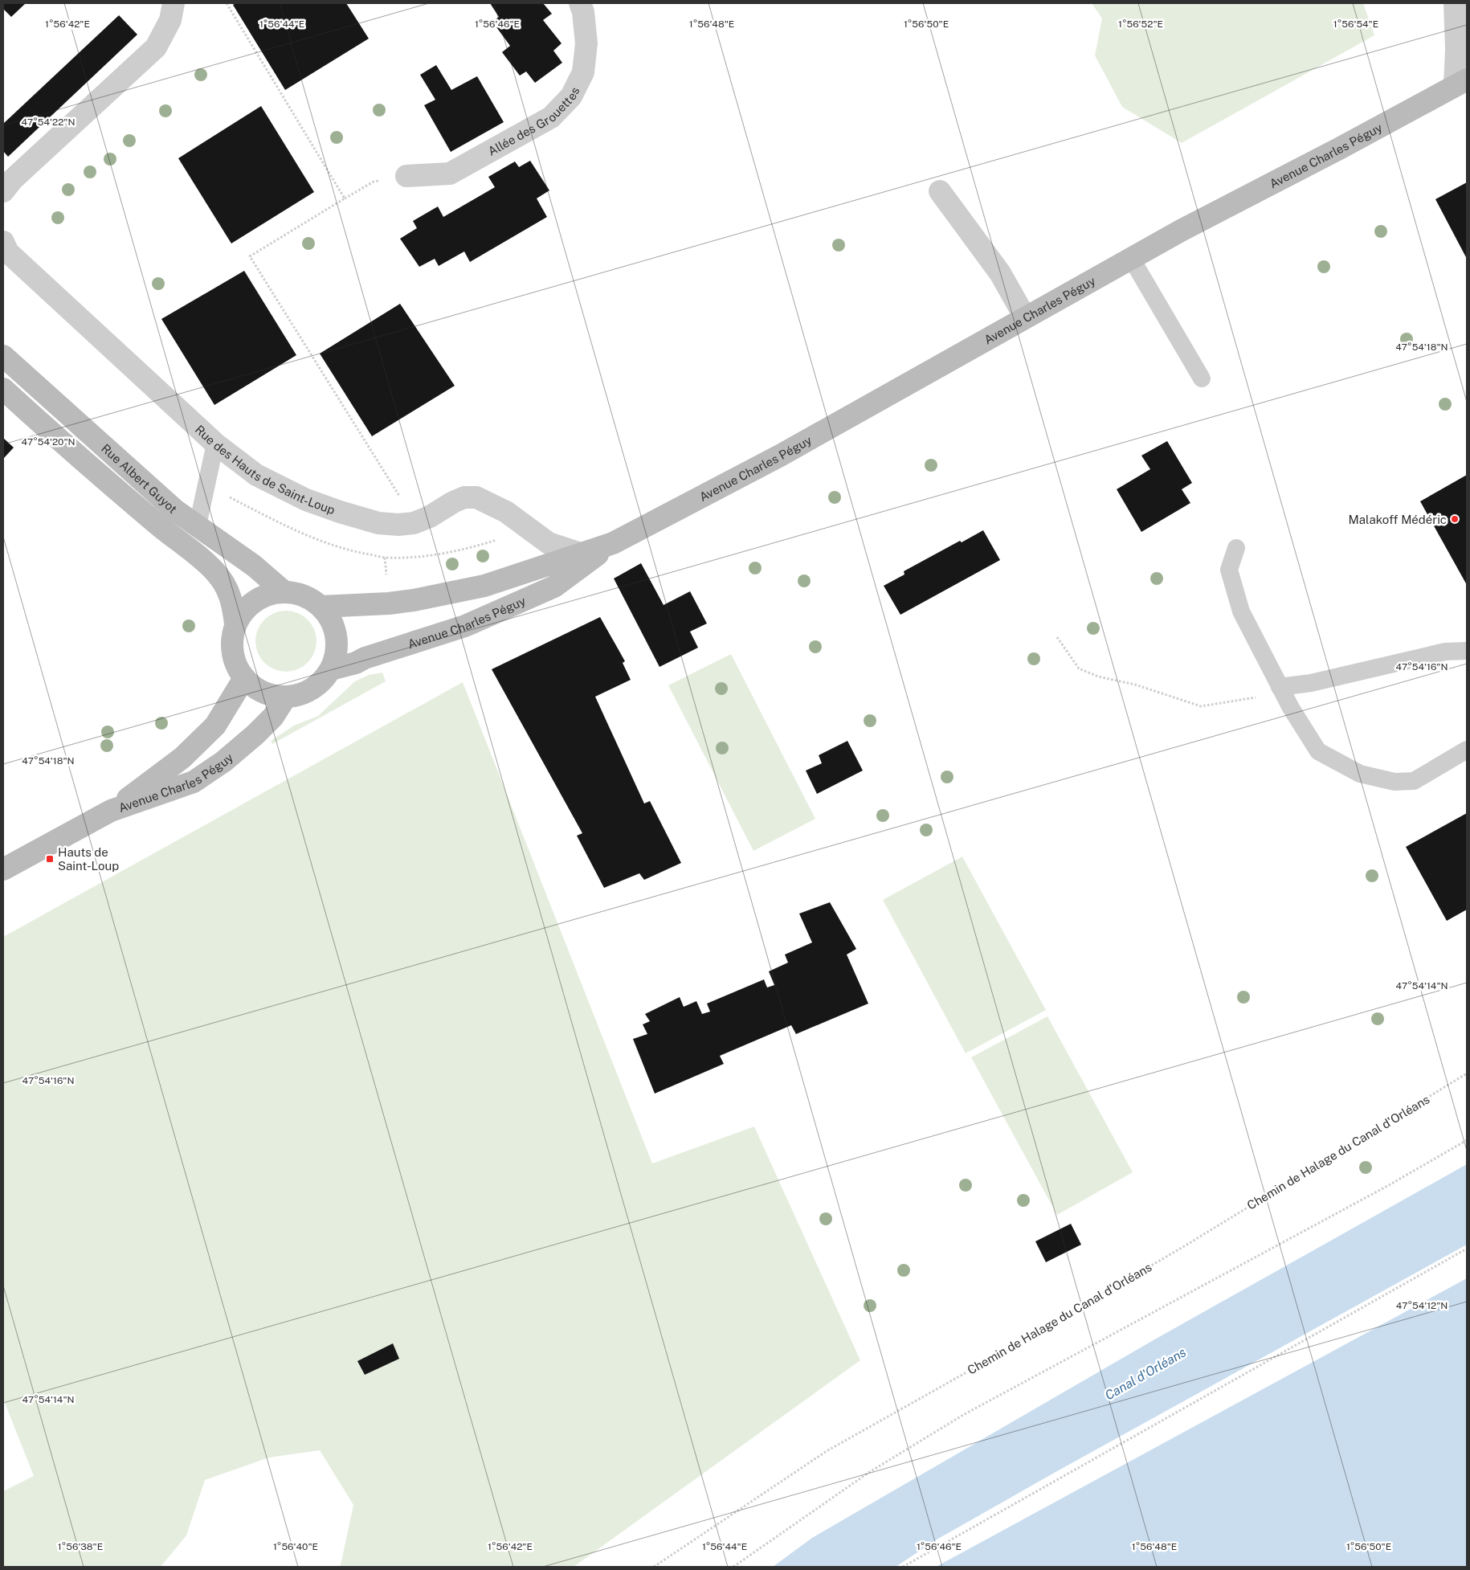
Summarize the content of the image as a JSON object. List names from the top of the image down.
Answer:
{
  "streets": {
    "main road": ["Avenue Charles Péguy", "Rue Albert Guyot"],
    "street": ["Allée des Grouettes", "Rue des Hauts de Saint-Loup"],
    "path": ["Chemin de Halage du Canal d'Orléans"]
  },
  "crossings": [
    ["Avenue Charles Péguy", "Rue des Hauts de Saint-Loup"],
    ["Avenue Charles Péguy", "Rue Albert Guyot"]
  ],
  "water": ["Canal d'Orléans"],
  "places": {
    "other": ["Malakoff Médéric"],
    "transit": ["Hauts de Saint-Loup"]
  },
  "coordinates": [
    "1°56'42\"E",
    "1°56'44\"E",
    "1°56'46\"E",
    "1°56'48\"E",
    "1°56'50\"E",
    "1°56'52\"E",
    "1°56'54\"E",
    "47°54'22\"N",
    "47°54'18\"N",
    "47°54'20\"N",
    "47°54'16\"N",
    "47°54'14\"N",
    "47°54'12\"N",
    "1°56'38\"E",
    "1°56'40\"E"
  ]
}
